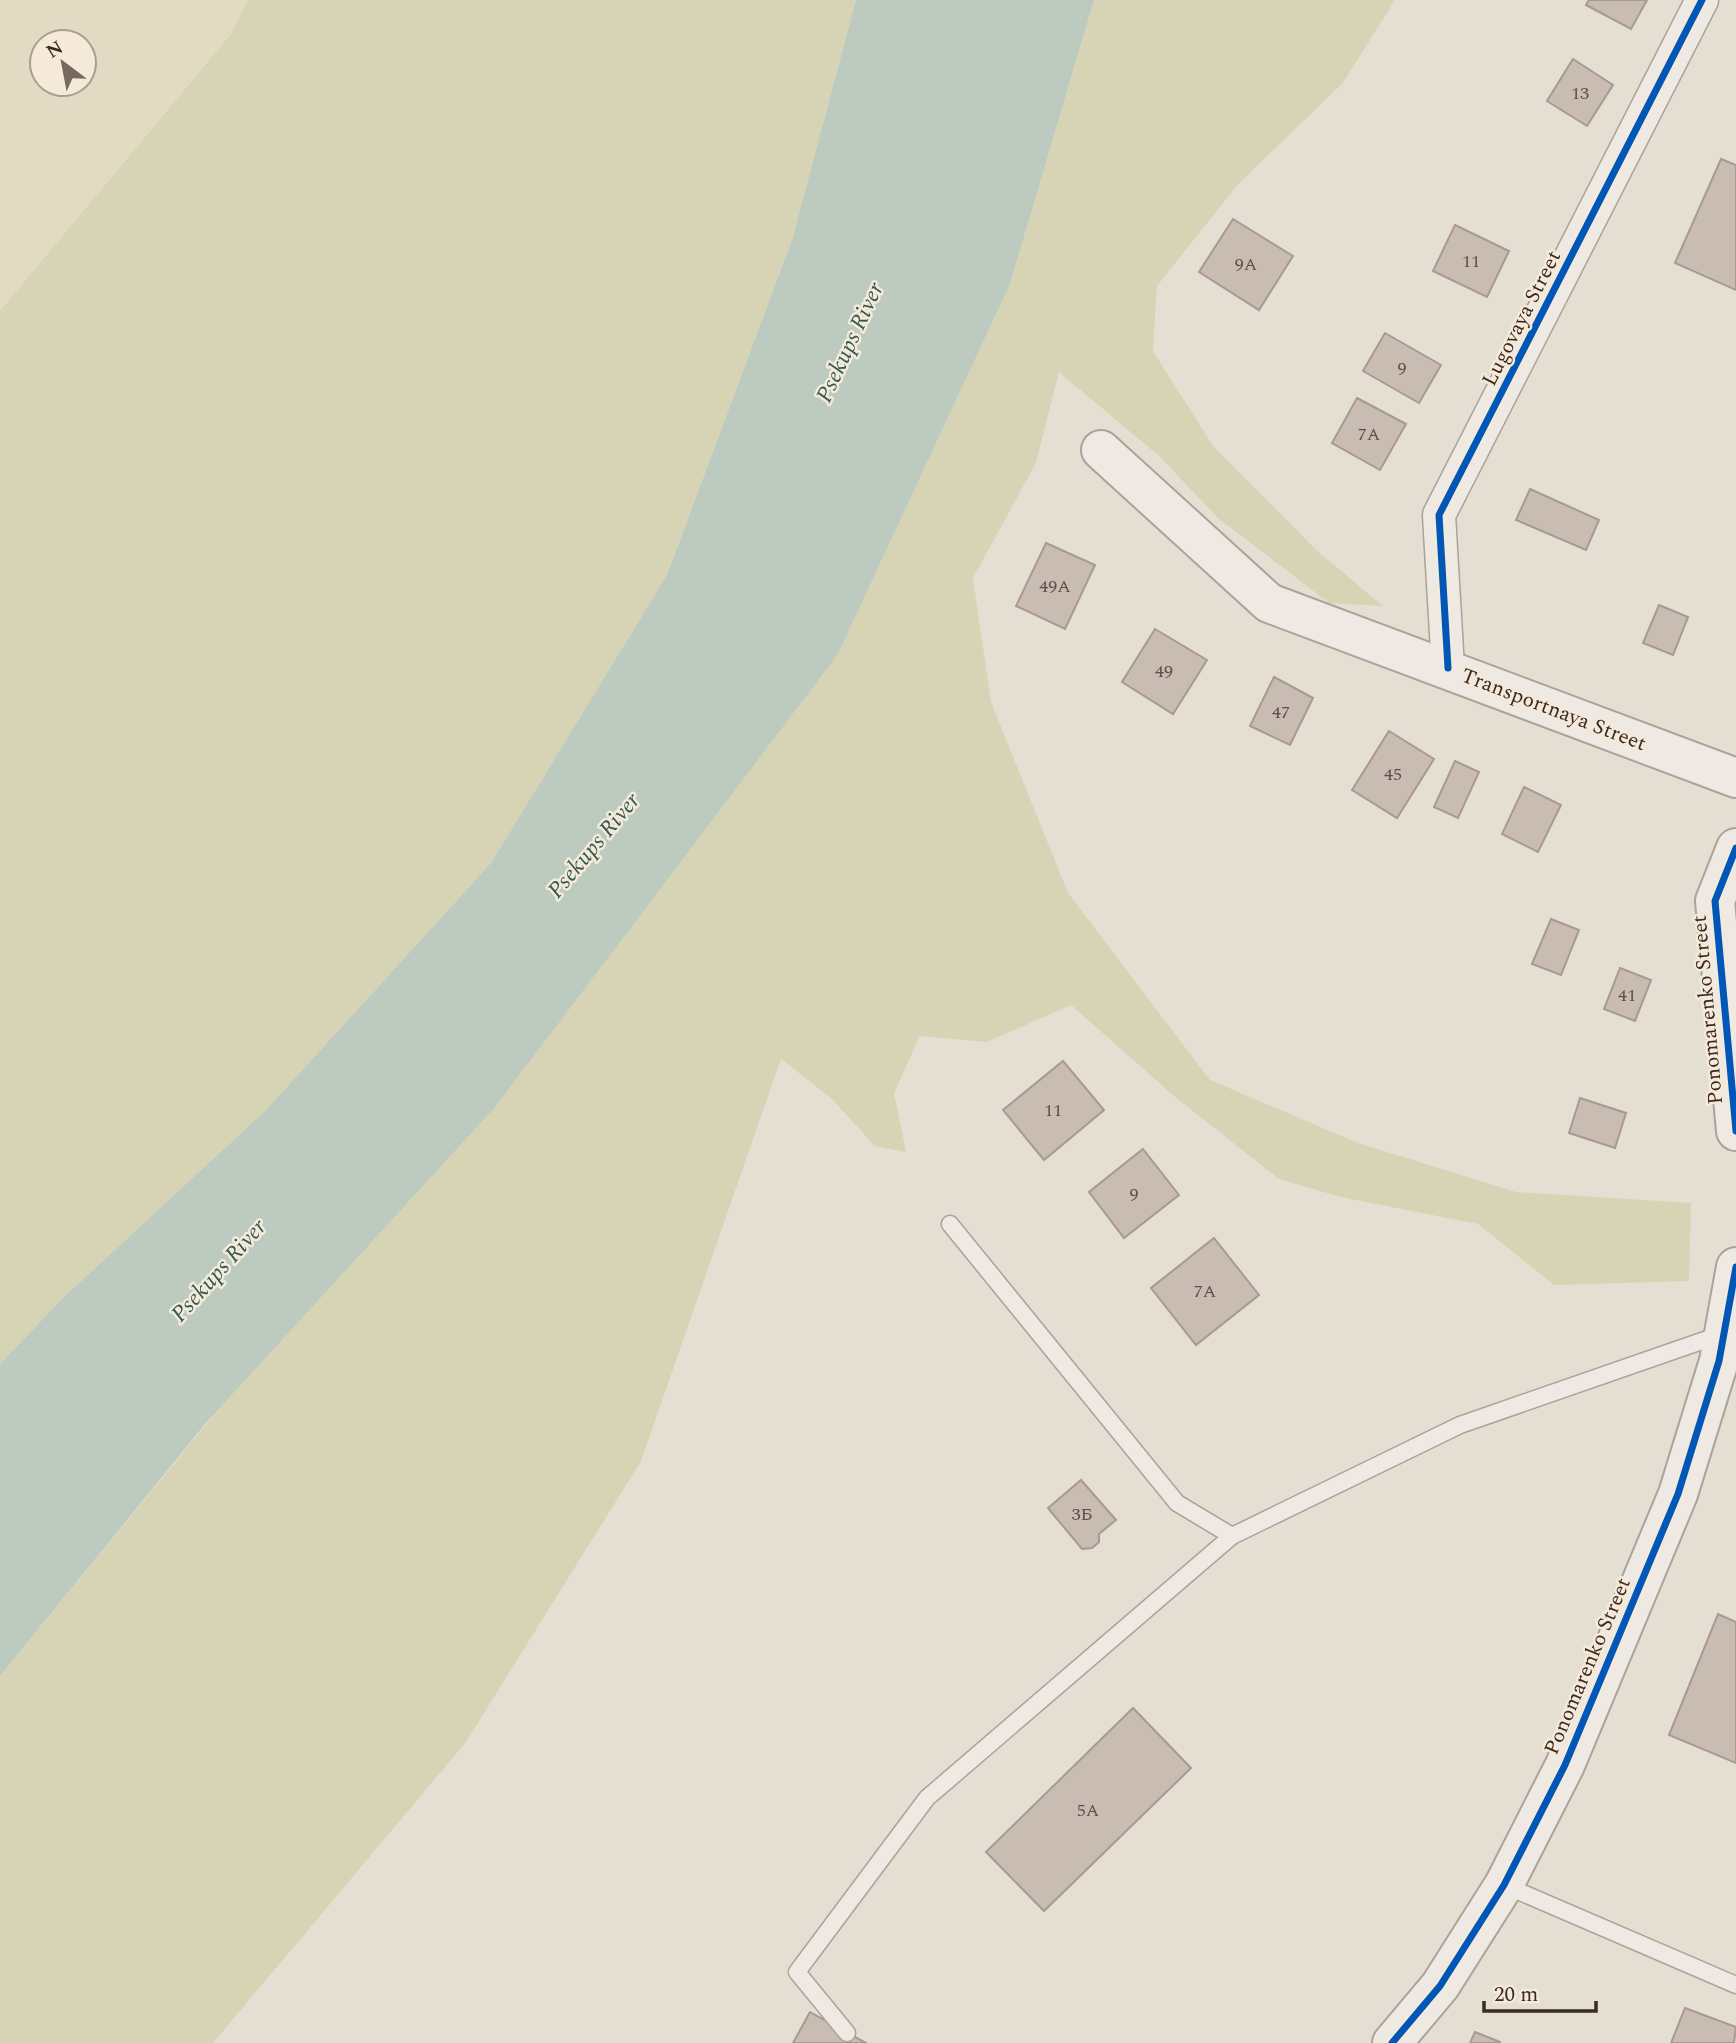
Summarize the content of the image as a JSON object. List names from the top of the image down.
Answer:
{
  "streets": {
    "street": ["Lugovaya Street", "Transportnaya Street", "Ponomarenko Street"]
  },
  "crossings": [
    ["Lugovaya Street", "Transportnaya Street"]
  ],
  "water": ["Psekups River"],
  "house_numbers": [
    "13",
    "11",
    "9А",
    "9",
    "7А",
    "49А",
    "49",
    "47",
    "45",
    "41",
    "11",
    "9",
    "7А",
    "3Б",
    "5А"
  ],
  "scale_bar": "20 m",
  "north": "top left"
}
